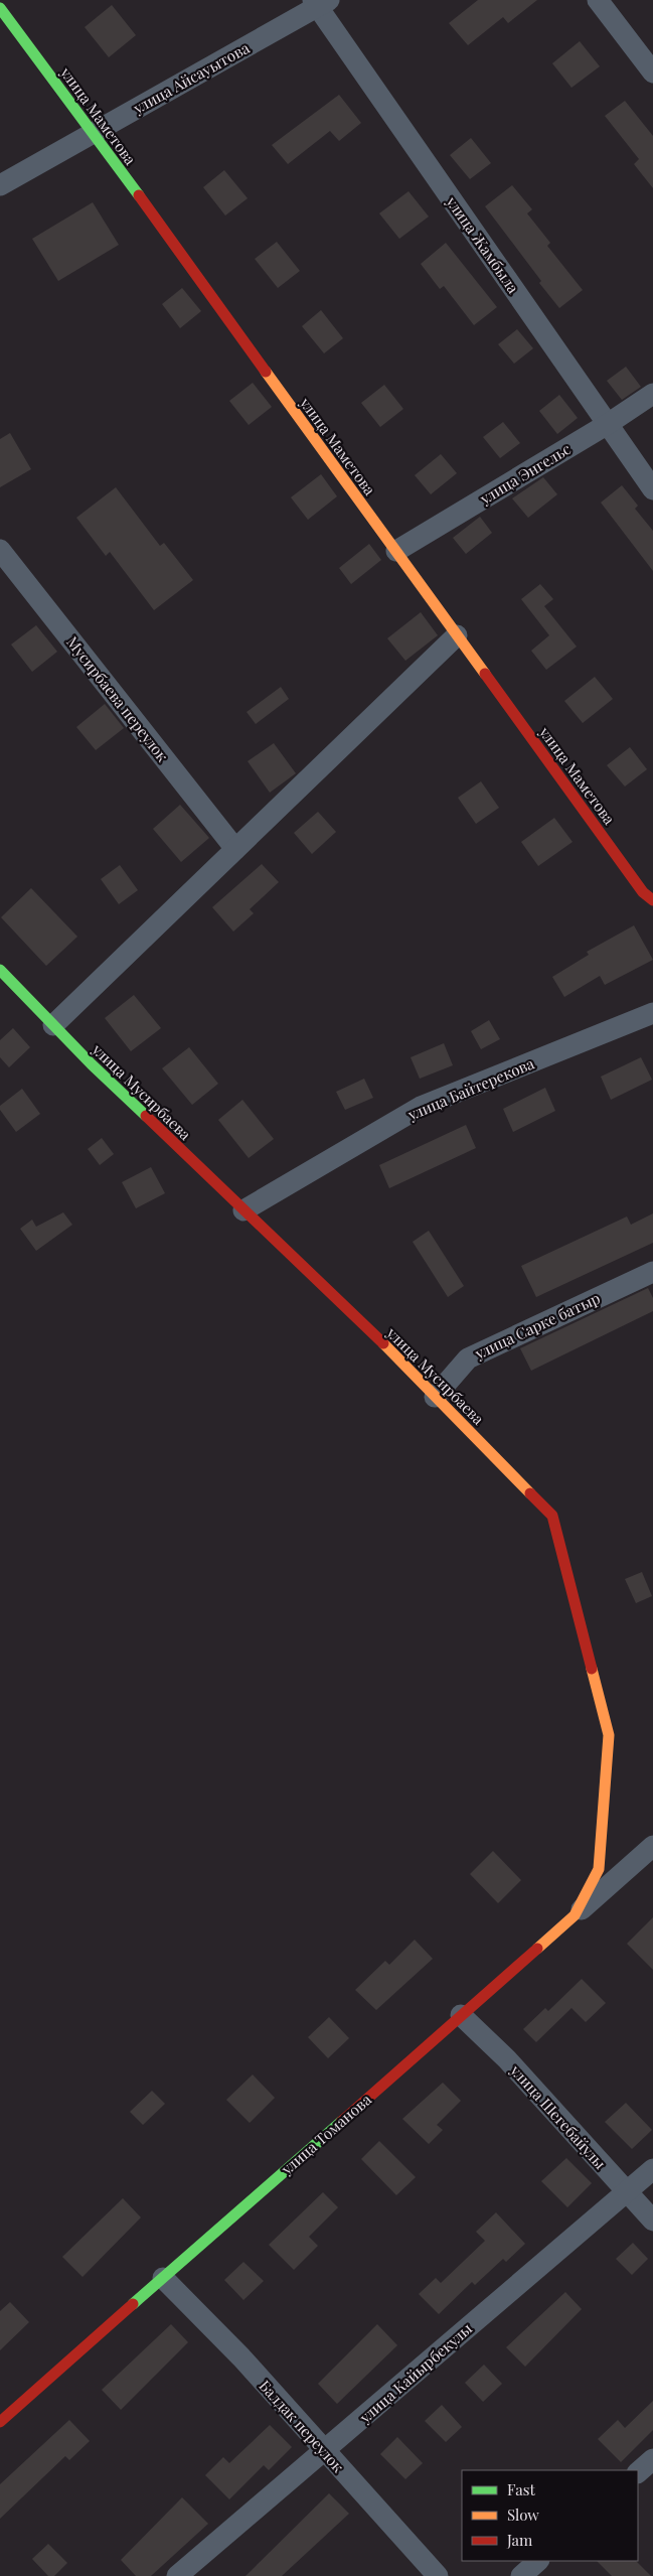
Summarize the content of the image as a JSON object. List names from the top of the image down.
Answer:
{
  "streets": {
    "street": [
      "улица Айсауытова",
      "улица Маметова",
      "улица Жамбыла",
      "улица Энгельс",
      "Мусирбаева переулок",
      "улица Байтерекова",
      "улица Мусирбаева",
      "улица Сарке батыр",
      "улица Шегебайулы",
      "улица Томанова",
      "улица Кайырбекулы",
      "Балдак переулок"
    ]
  },
  "crossings": [
    ["улица Айсауытова", "улица Маметова"],
    ["улица Айсауытова", "улица Жамбыла"],
    ["улица Маметова", "улица Энгельс"],
    ["улица Жамбыла", "улица Энгельс"],
    ["улица Байтерекова", "улица Мусирбаева"],
    ["улица Мусирбаева", "улица Сарке батыр"],
    ["улица Мусирбаева", "улица Томанова"],
    ["улица Шегебайулы", "улица Томанова"],
    ["улица Шегебайулы", "улица Кайырбекулы"],
    ["улица Томанова", "Балдак переулок"],
    ["улица Кайырбекулы", "Балдак переулок"]
  ],
  "legend": ["Fast", "Slow", "Jam"]
}
